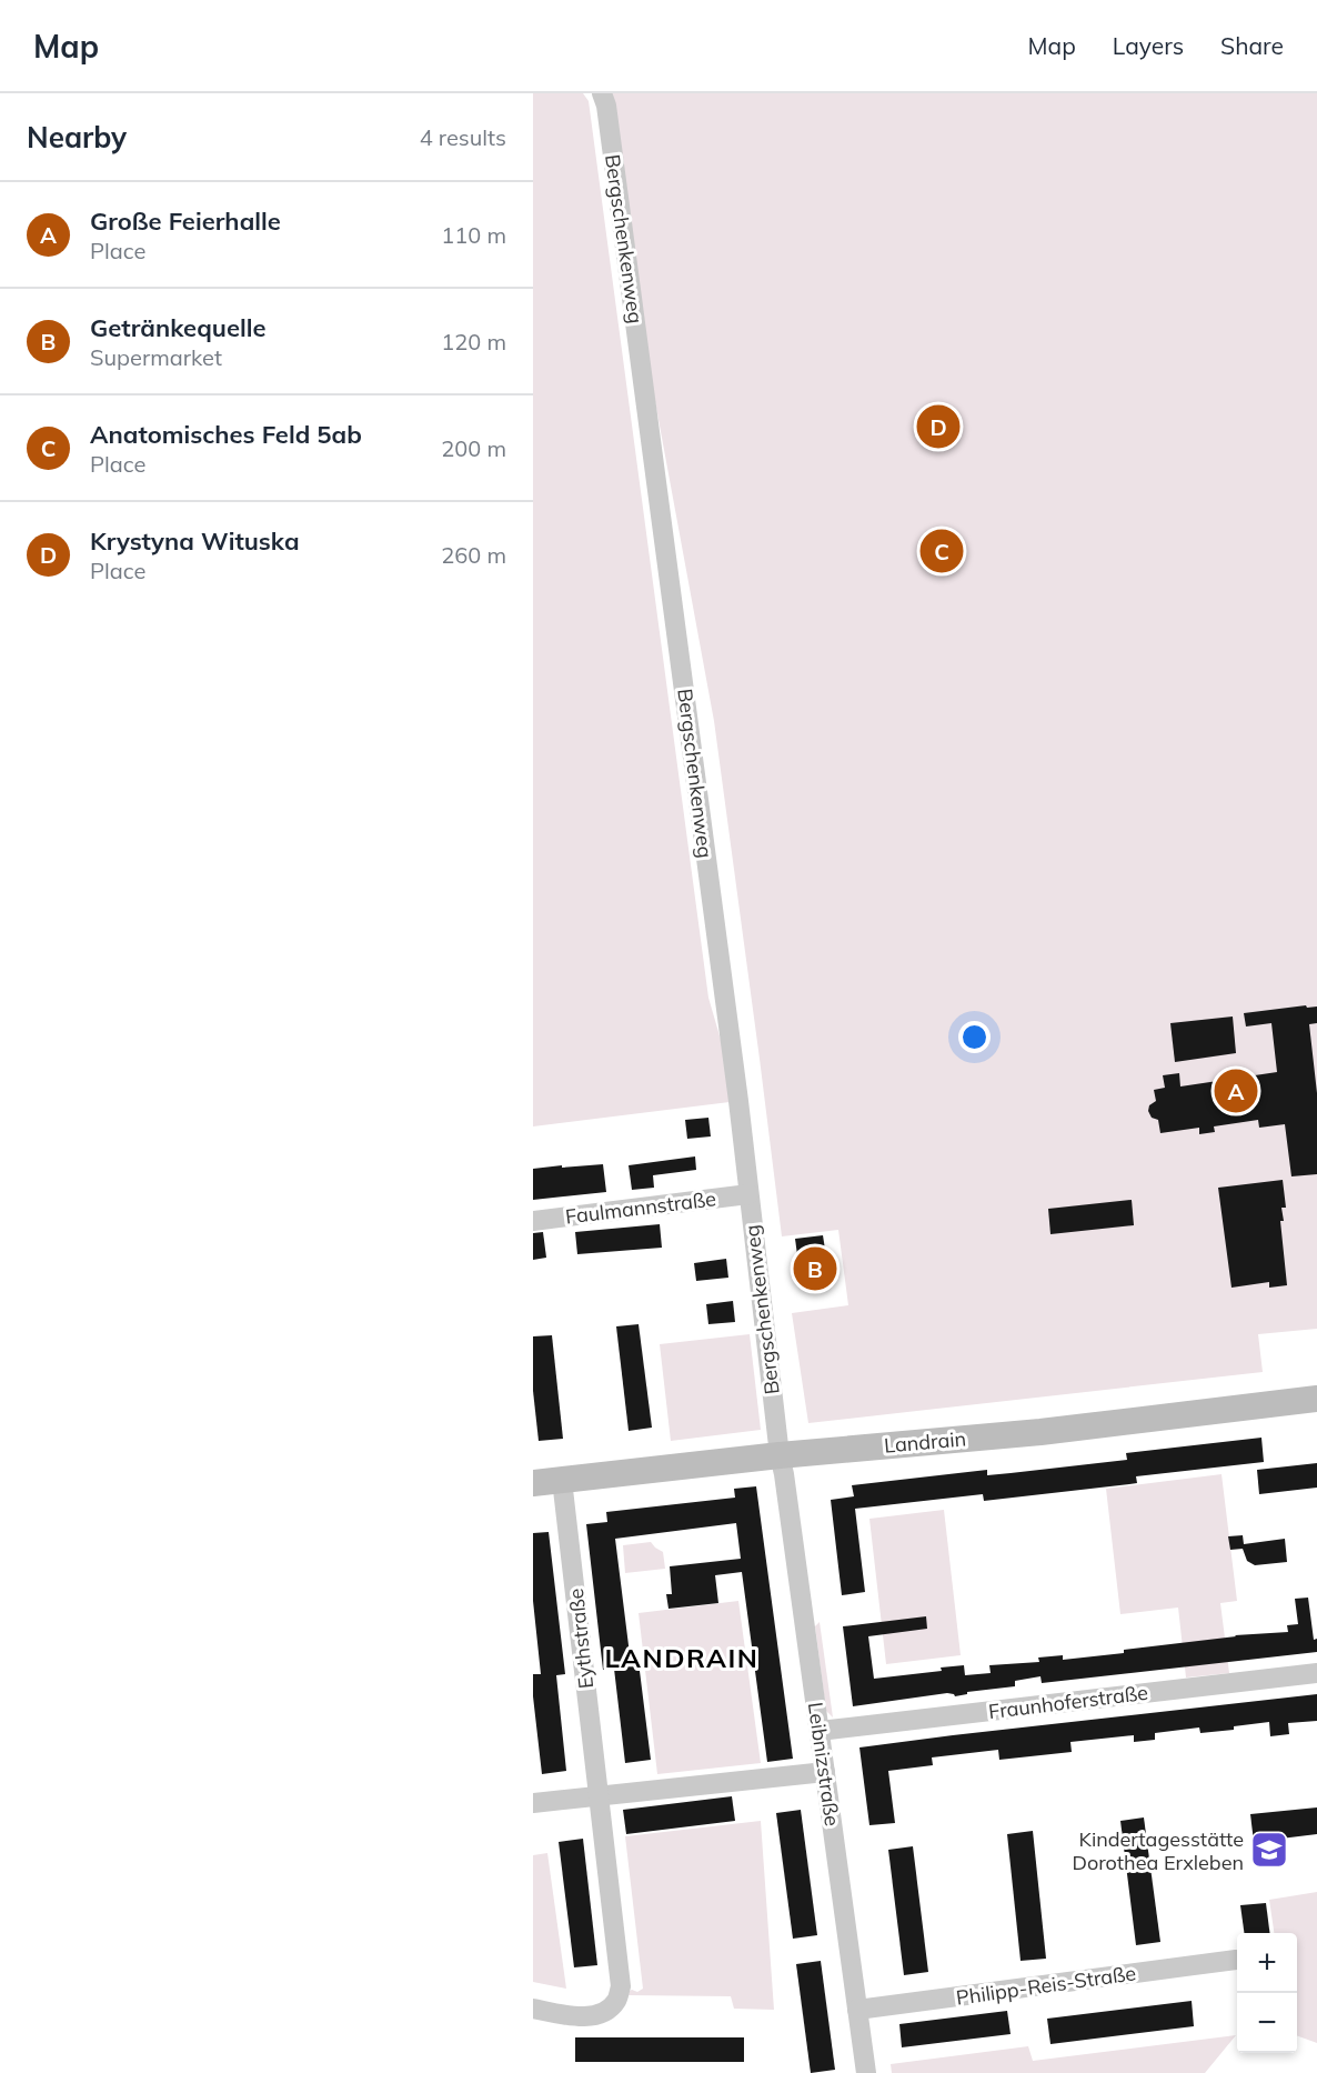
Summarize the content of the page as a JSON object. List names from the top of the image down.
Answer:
{
  "streets": {
    "street": [
      "Bergschenkenweg",
      "Faulmannstraße",
      "Landrain",
      "Eythstraße",
      "Fraunhoferstraße",
      "Leibnizstraße",
      "Philipp-Reis-Straße"
    ]
  },
  "crossings": [
    ["Bergschenkenweg", "Faulmannstraße"],
    ["Bergschenkenweg", "Landrain"],
    ["Bergschenkenweg", "Leibnizstraße"],
    ["Landrain", "Eythstraße"],
    ["Landrain", "Leibnizstraße"],
    ["Fraunhoferstraße", "Leibnizstraße"],
    ["Leibnizstraße", "Philipp-Reis-Straße"]
  ],
  "districts": ["LANDRAIN"],
  "places": {
    "school or university": ["Kindertagesstätte Dorothea Erxleben"]
  },
  "page": {
    "header": "Map",
    "nav": ["Map", "Layers", "Share"],
    "heading": ["Nearby", "4 results"],
    "list": [
      {
        "mark": "A",
        "name": "Große Feierhalle",
        "note": "Place",
        "value": "110 m"
      },
      {
        "mark": "B",
        "name": "Getränkequelle",
        "note": "Supermarket",
        "value": "120 m"
      },
      {
        "mark": "C",
        "name": "Anatomisches Feld 5ab",
        "note": "Place",
        "value": "200 m"
      },
      {
        "mark": "D",
        "name": "Krystyna Wituska",
        "note": "Place",
        "value": "260 m"
      }
    ],
    "pins": [
      "D",
      "C",
      "A",
      "B"
    ],
    "map_buttons": ["+", "−"]
  }
}
